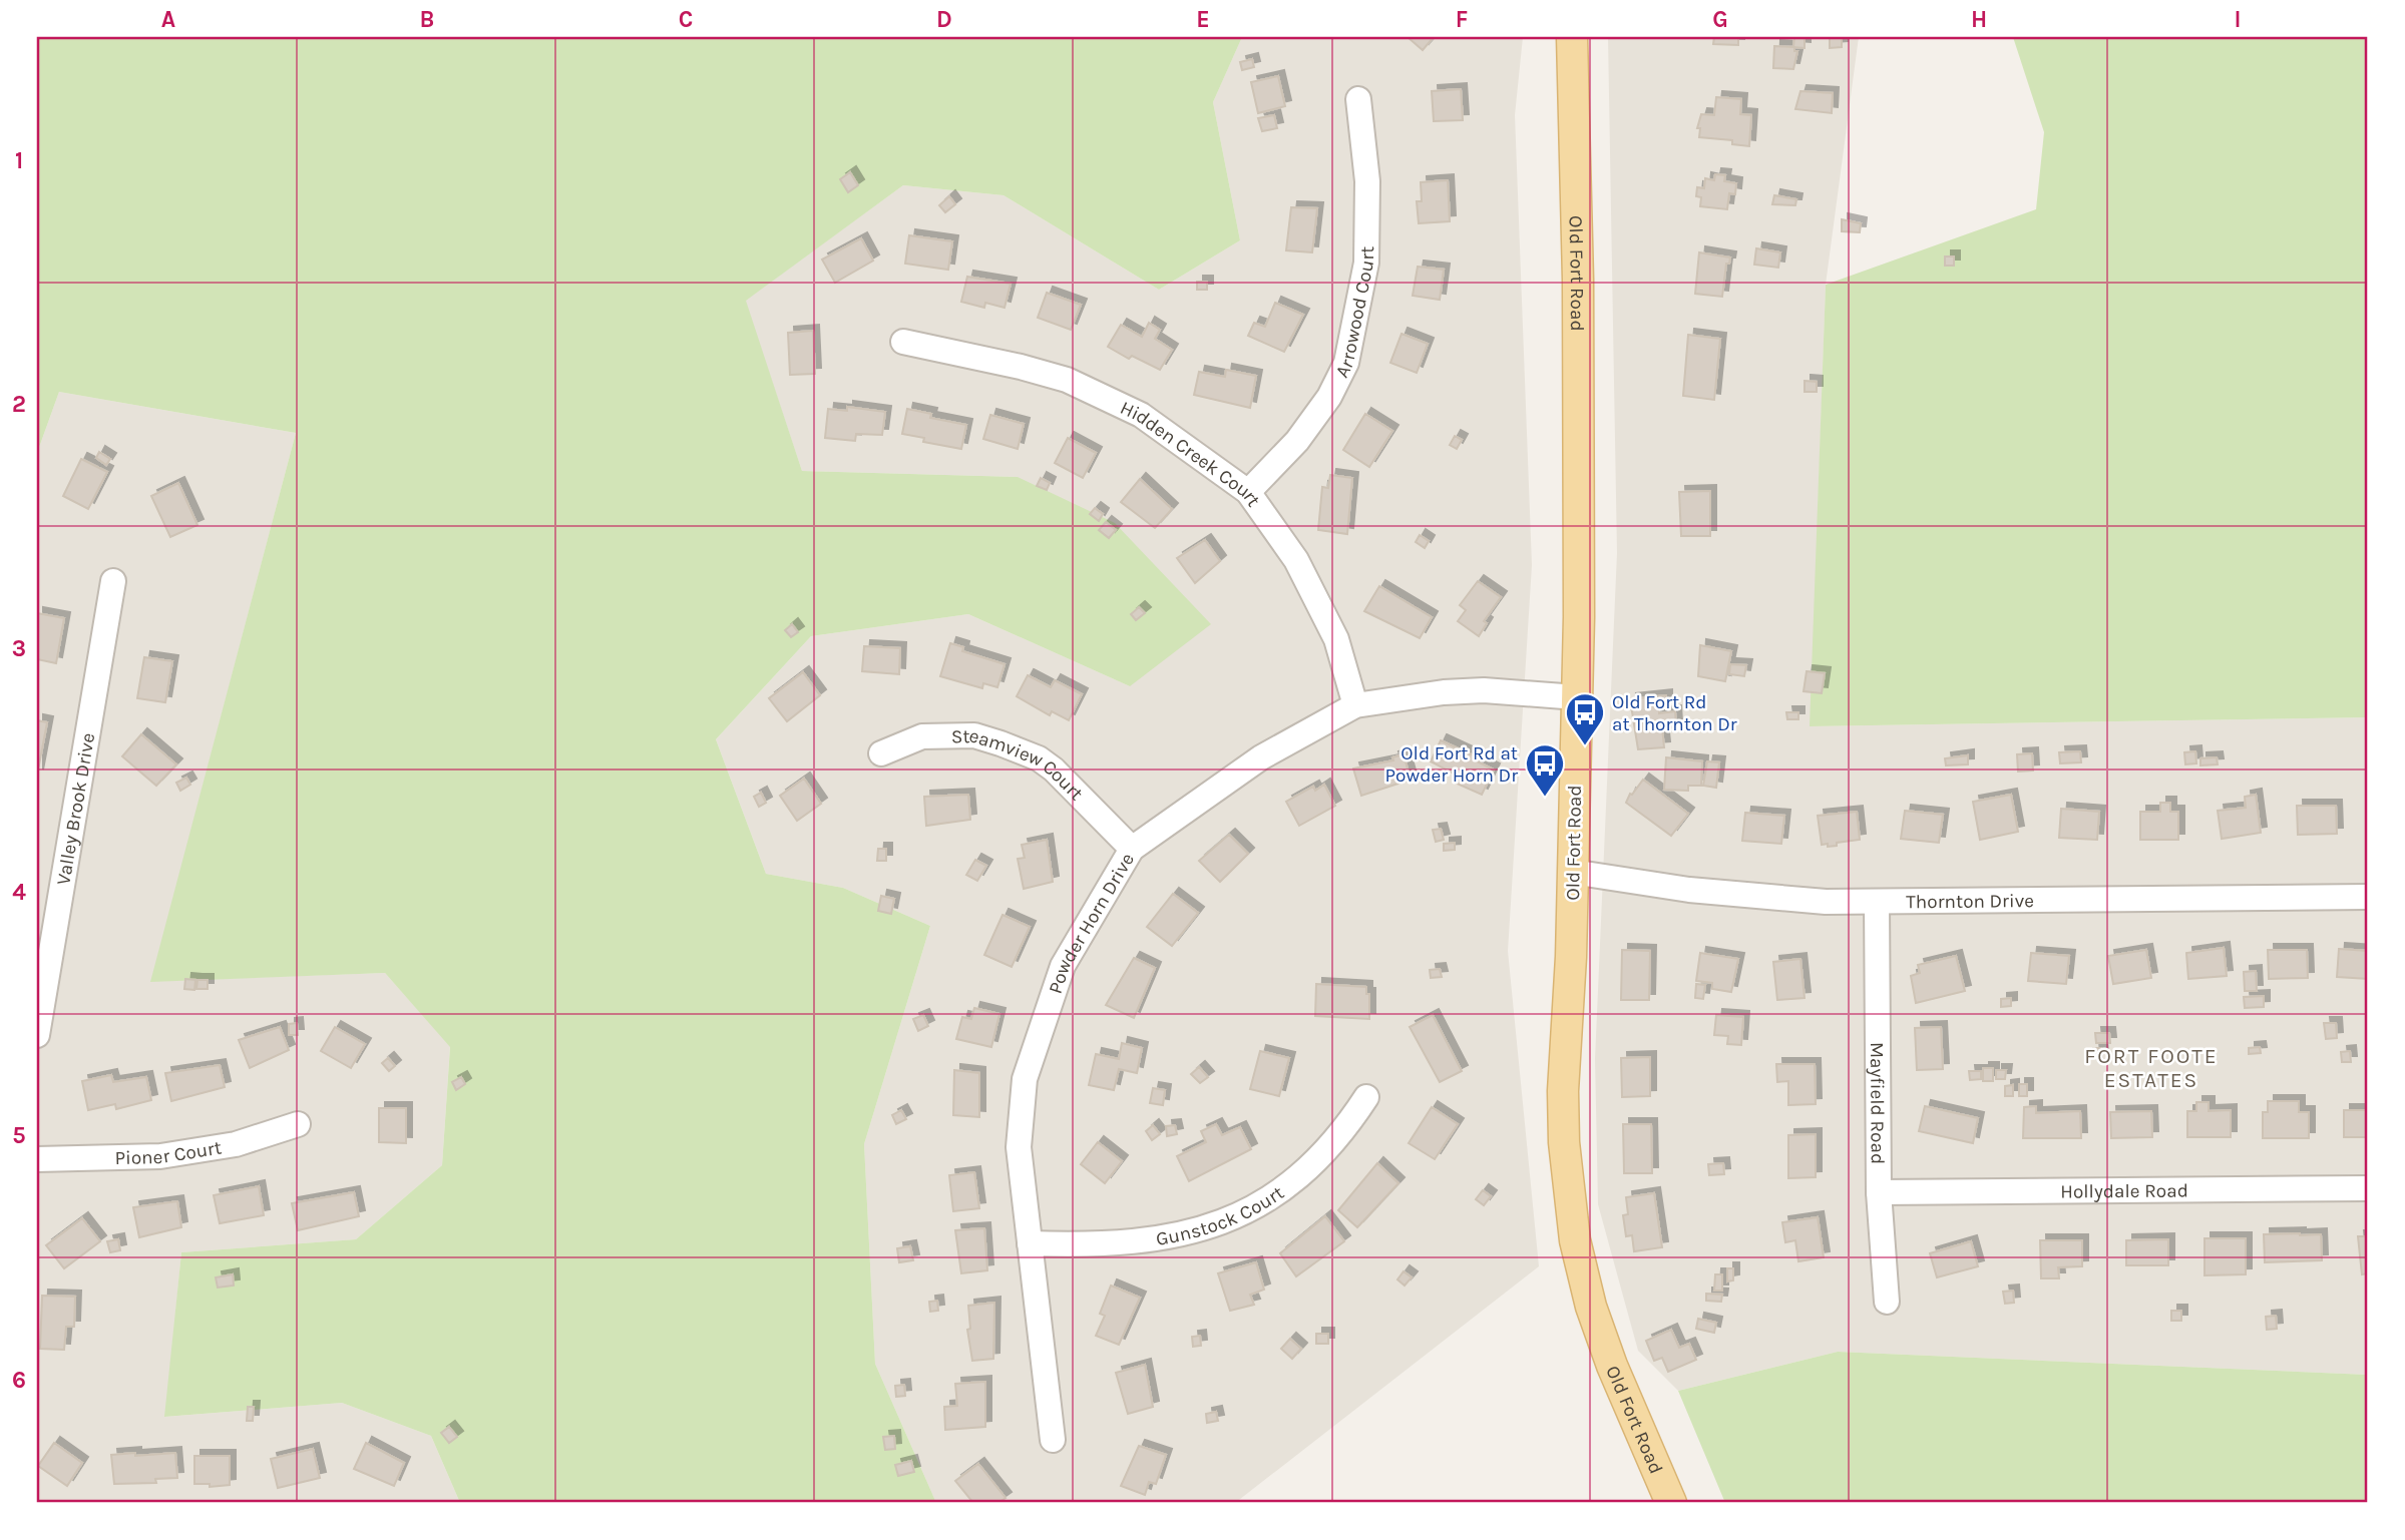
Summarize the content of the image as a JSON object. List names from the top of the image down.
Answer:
{
  "streets": {
    "main road": ["Old Fort Road"],
    "street": [
      "Arrowood Court",
      "Hidden Creek Court",
      "Steamview Court",
      "Valley Brook Drive",
      "Thornton Drive",
      "Powder Horn Drive",
      "Mayfield Road",
      "Pioner Court",
      "Hollydale Road",
      "Gunstock Court"
    ]
  },
  "crossings": [
    ["Old Fort Road", "Thornton Drive"],
    ["Old Fort Road", "Powder Horn Drive"],
    ["Arrowood Court", "Hidden Creek Court"],
    ["Hidden Creek Court", "Powder Horn Drive"],
    ["Steamview Court", "Powder Horn Drive"],
    ["Thornton Drive", "Mayfield Road"],
    ["Powder Horn Drive", "Gunstock Court"],
    ["Mayfield Road", "Hollydale Road"]
  ],
  "districts": ["FORT FOOTE ESTATES"],
  "places": {
    "bus stop": ["Old Fort Rd at Thornton Dr", "Old Fort Rd at Powder Horn Dr"]
  },
  "grid": {
    "columns": [
      "A",
      "B",
      "C",
      "D",
      "E",
      "F",
      "G",
      "H",
      "I"
    ],
    "rows": [
      "1",
      "2",
      "3",
      "4",
      "5",
      "6"
    ]
  }
}
